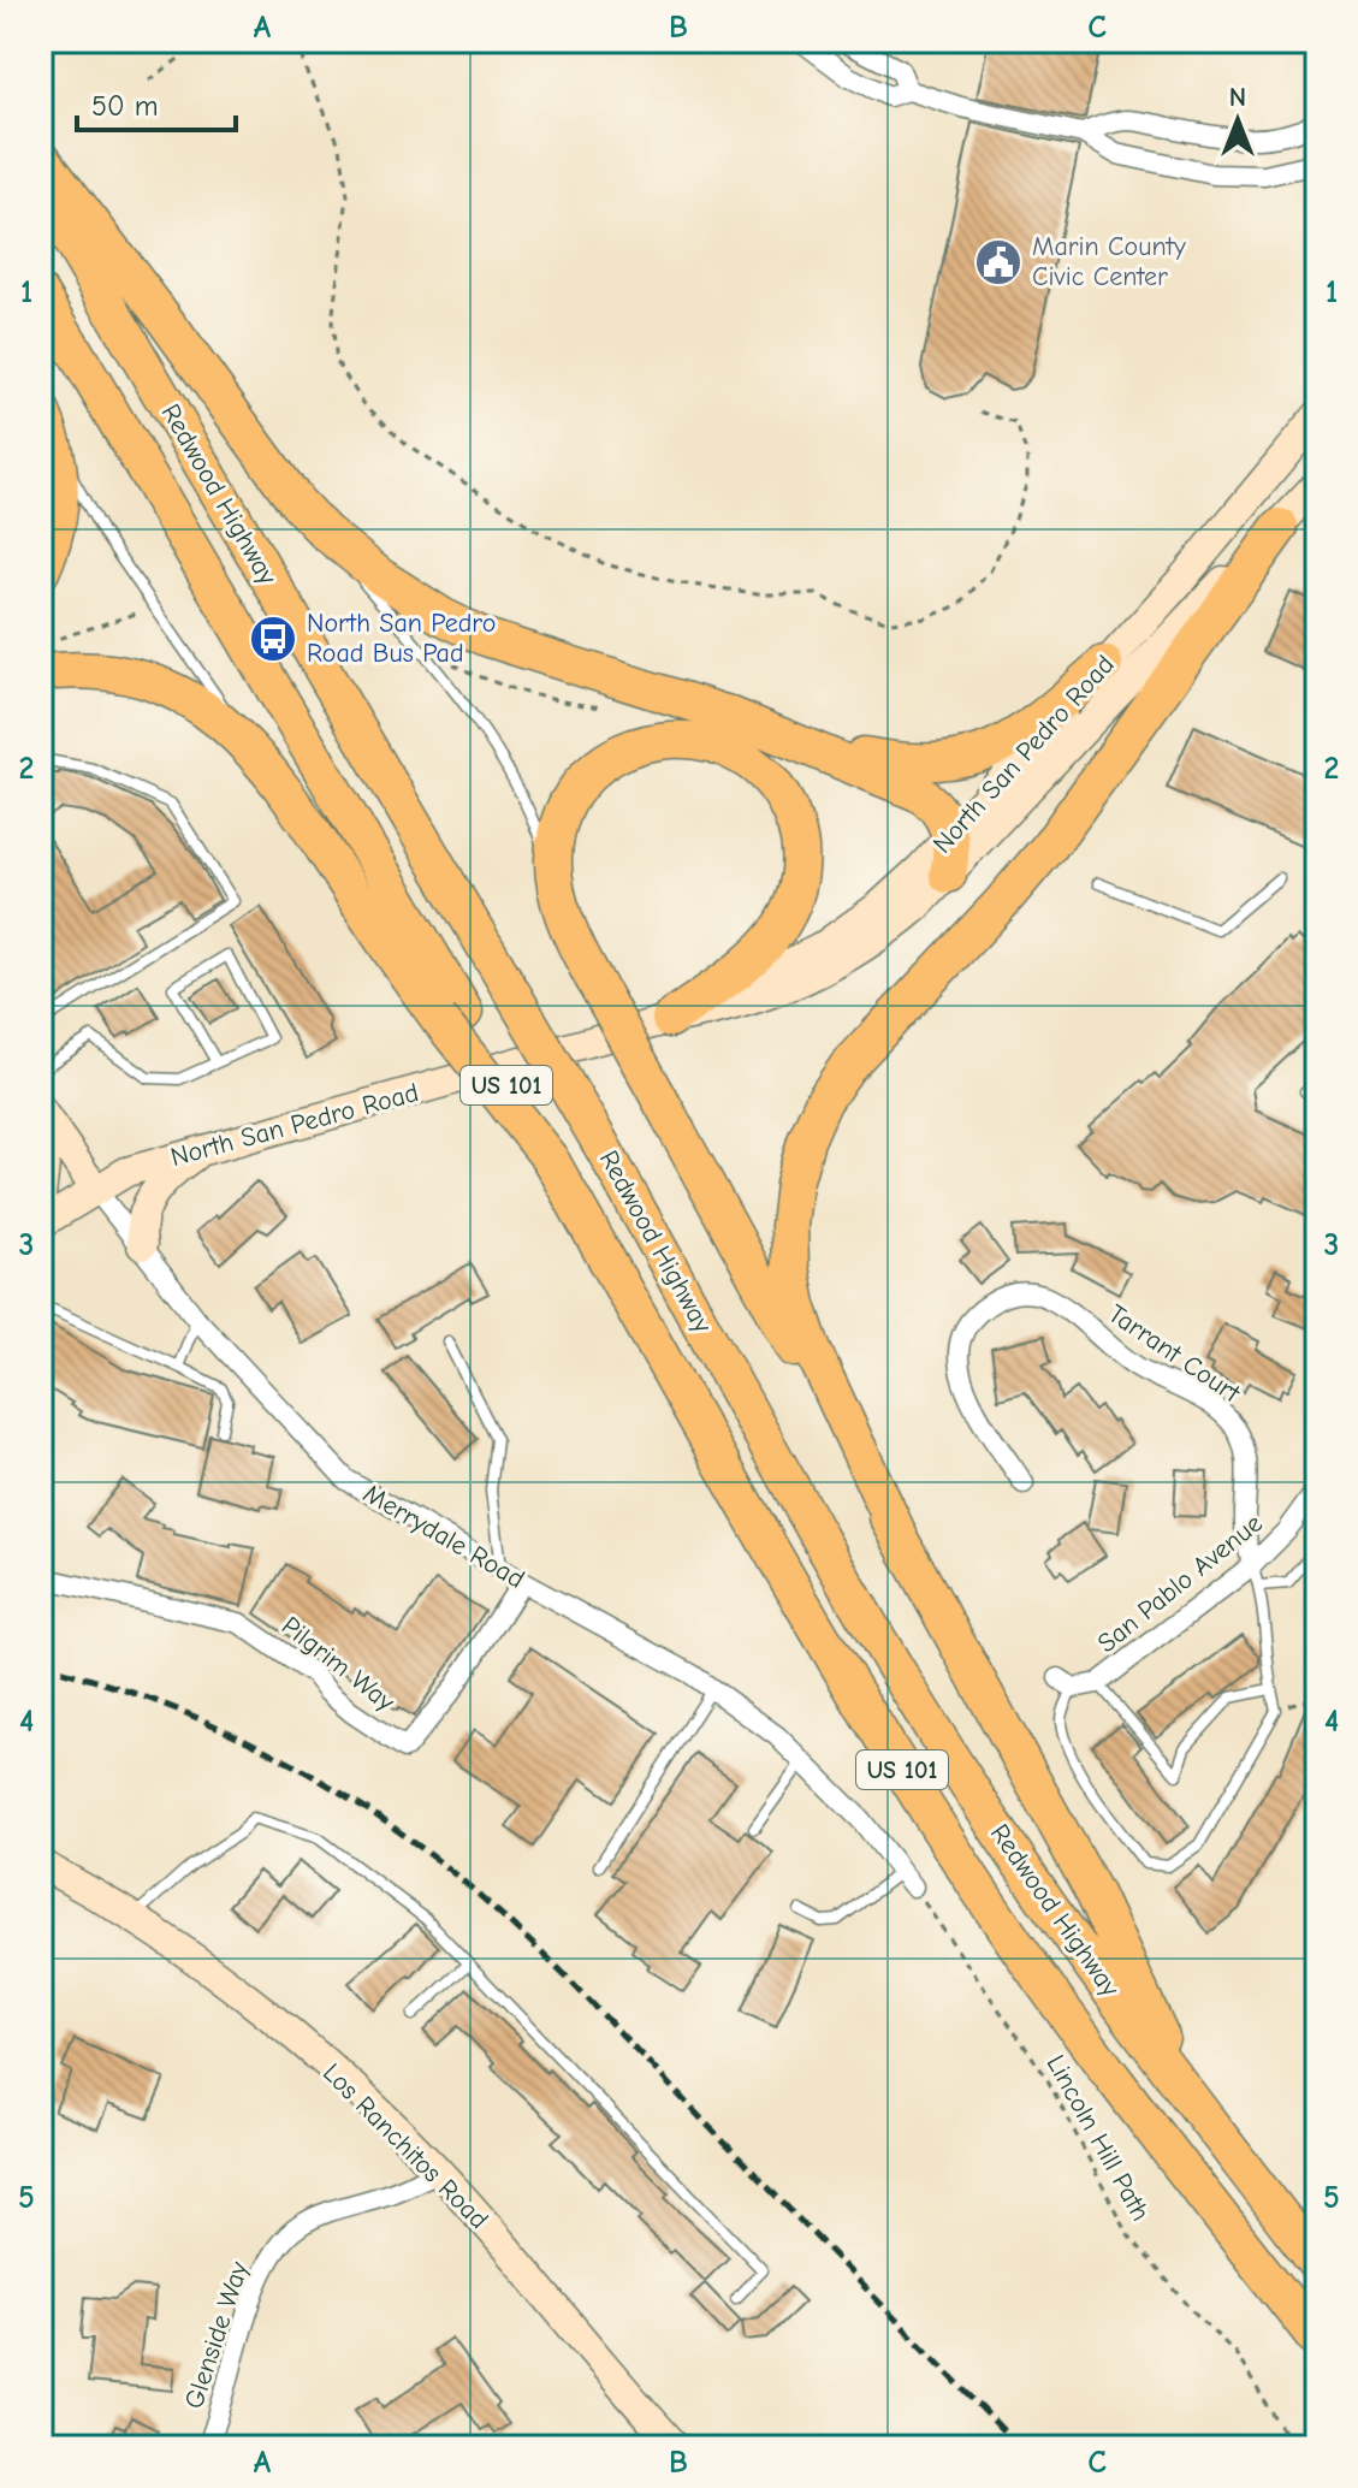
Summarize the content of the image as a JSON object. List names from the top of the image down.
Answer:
{
  "streets": {
    "highway": ["Redwood Highway", "US 101"],
    "main road": ["North San Pedro Road", "Merrydale Road", "Los Ranchitos Road"],
    "street": [
      "Tarrant Court",
      "San Pablo Avenue",
      "Pilgrim Way",
      "Glenside Way"
    ],
    "path": ["Lincoln Hill Path"]
  },
  "crossings": [
    ["North San Pedro Road", "Merrydale Road"],
    ["Tarrant Court", "San Pablo Avenue"],
    ["Merrydale Road", "Pilgrim Way"],
    ["Merrydale Road", "Lincoln Hill Path"],
    ["Los Ranchitos Road", "Glenside Way"]
  ],
  "places": {
    "public building": ["Marin County Civic Center"],
    "bus stop": ["North San Pedro Road Bus Pad"]
  },
  "scale_bar": "50 m",
  "north": "top",
  "grid": {
    "columns": ["A", "B", "C"],
    "rows": [
      "1",
      "2",
      "3",
      "4",
      "5"
    ]
  }
}
